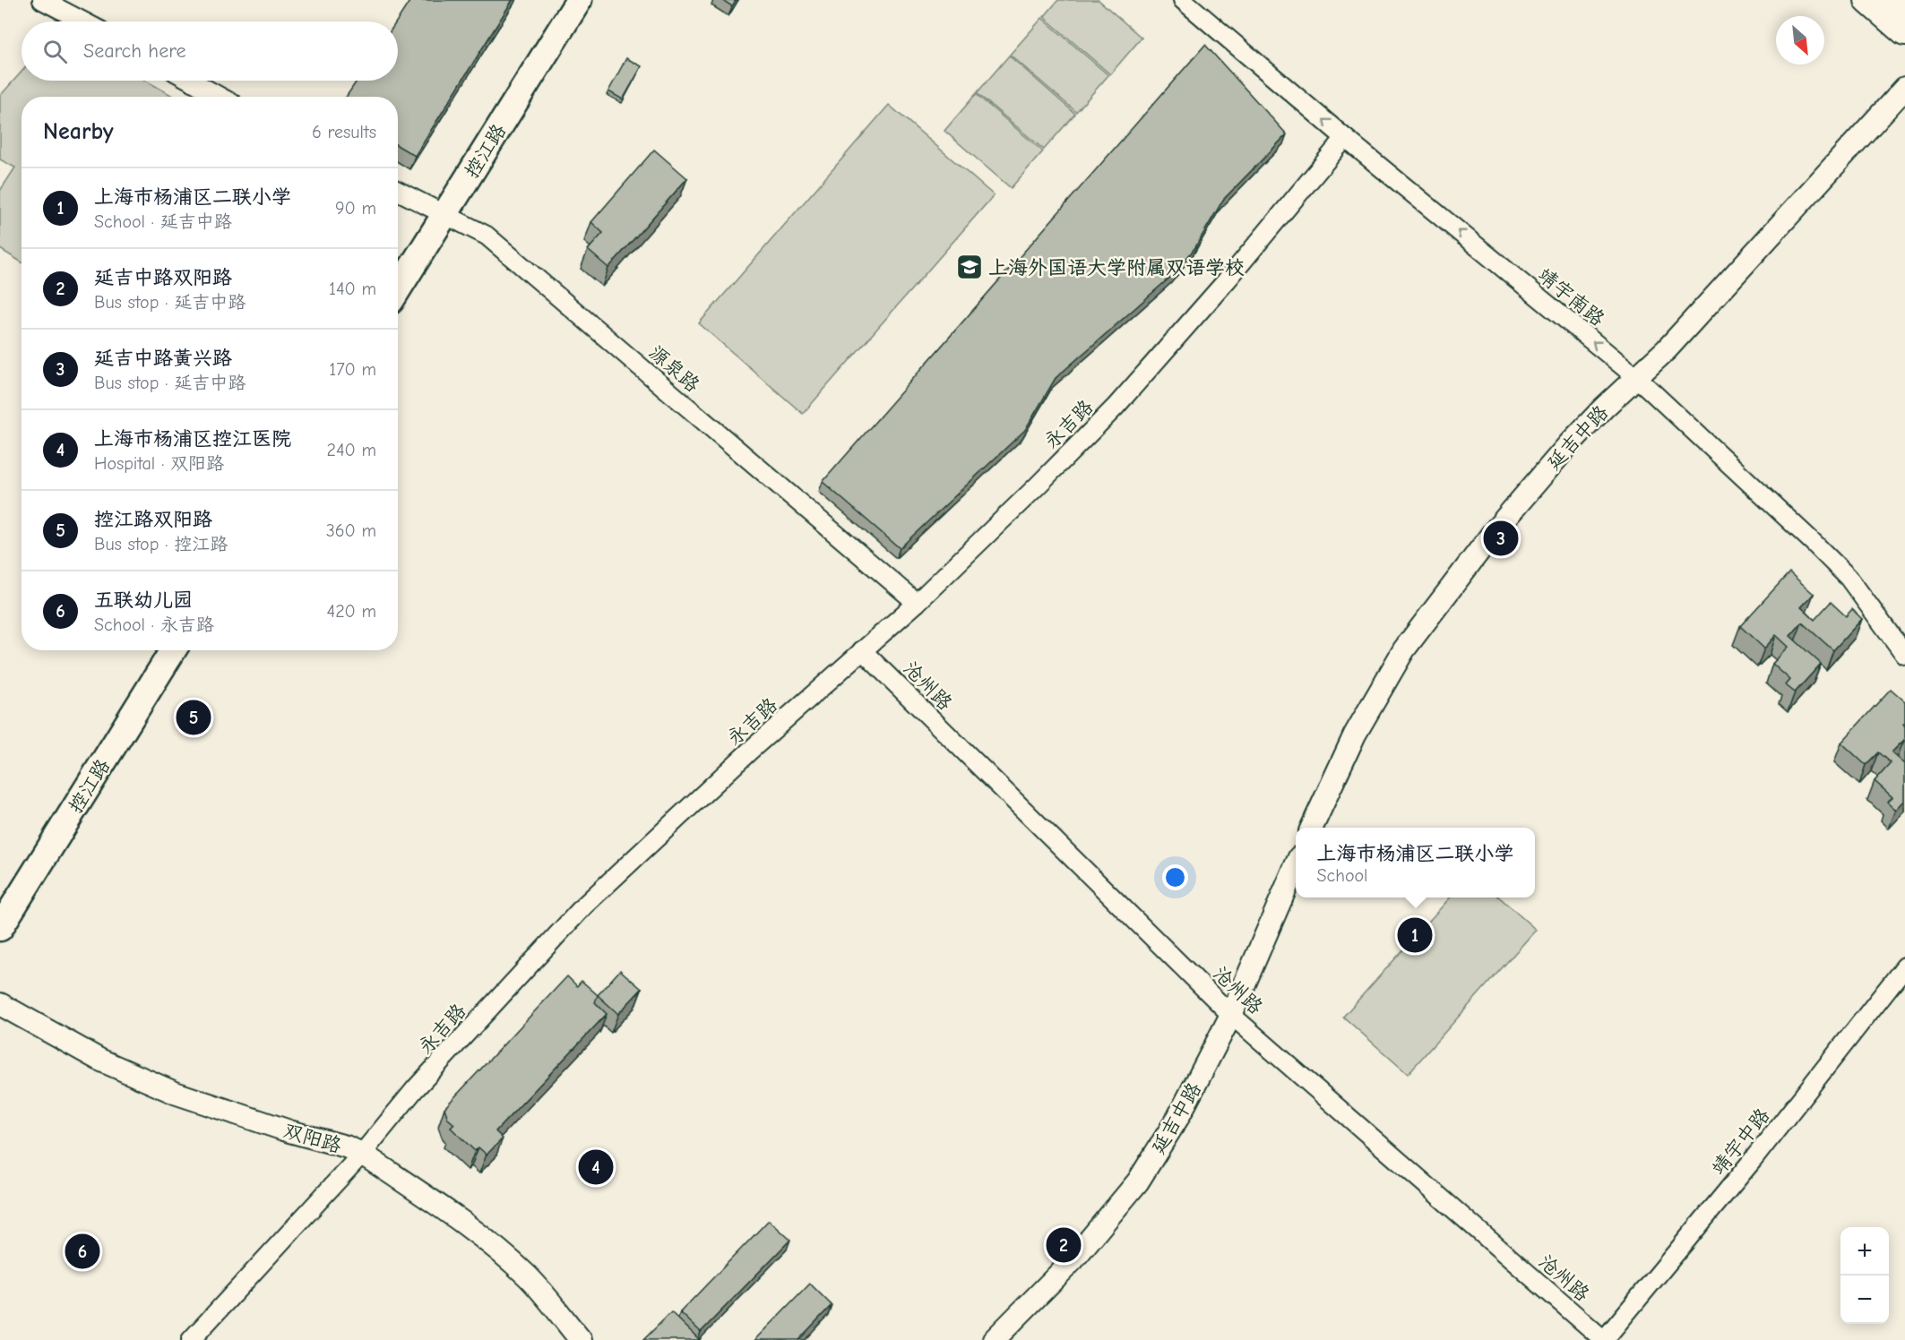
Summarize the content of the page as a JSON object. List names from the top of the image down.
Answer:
{
  "streets": {
    "main road": ["控江路"],
    "street": [
      "靖宇南路",
      "源泉路",
      "永吉路",
      "延吉中路",
      "沧州路",
      "双阳路",
      "靖宇中路"
    ]
  },
  "crossings": [
    ["控江路", "源泉路"],
    ["靖宇南路", "永吉路"],
    ["靖宇南路", "延吉中路"],
    ["源泉路", "永吉路"],
    ["永吉路", "沧州路"],
    ["永吉路", "双阳路"],
    ["延吉中路", "沧州路"],
    ["沧州路", "靖宇中路"]
  ],
  "one_way": ["靖宇南路"],
  "places": {
    "school or university": ["上海外国语大学附属双语学校"]
  },
  "north": "bottom right",
  "page": {
    "search": "Search here",
    "heading": ["Nearby", "6 results"],
    "list": [
      {
        "mark": "1",
        "name": "上海市杨浦区二联小学",
        "note": "School · 延吉中路",
        "value": "90 m"
      },
      {
        "mark": "2",
        "name": "延吉中路双阳路",
        "note": "Bus stop · 延吉中路",
        "value": "140 m"
      },
      {
        "mark": "3",
        "name": "延吉中路黄兴路",
        "note": "Bus stop · 延吉中路",
        "value": "170 m"
      },
      {
        "mark": "4",
        "name": "上海市杨浦区控江医院",
        "note": "Hospital · 双阳路",
        "value": "240 m"
      },
      {
        "mark": "5",
        "name": "控江路双阳路",
        "note": "Bus stop · 控江路",
        "value": "360 m"
      },
      {
        "mark": "6",
        "name": "五联幼儿园",
        "note": "School · 永吉路",
        "value": "420 m"
      }
    ],
    "pins": [
      "3",
      "5",
      "1",
      "4",
      "2",
      "6"
    ],
    "popup": ["上海市杨浦区二联小学", "School"],
    "map_buttons": ["+", "−"]
  }
}
